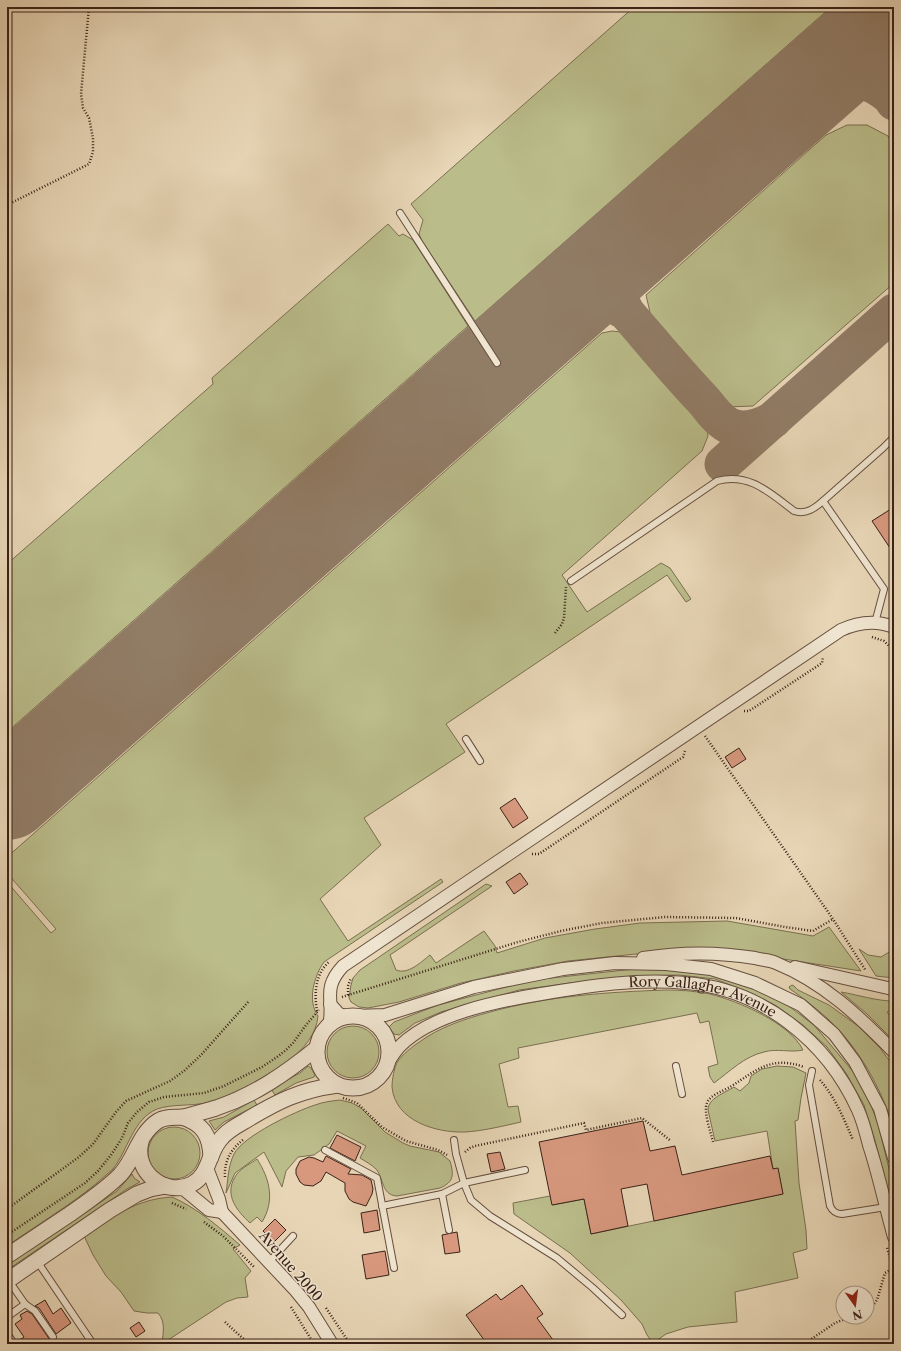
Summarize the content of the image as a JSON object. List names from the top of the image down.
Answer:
{
  "streets": {
    "street": ["Rory Gallagher Avenue", "Avenue 2000"]
  },
  "north": "bottom"
}
